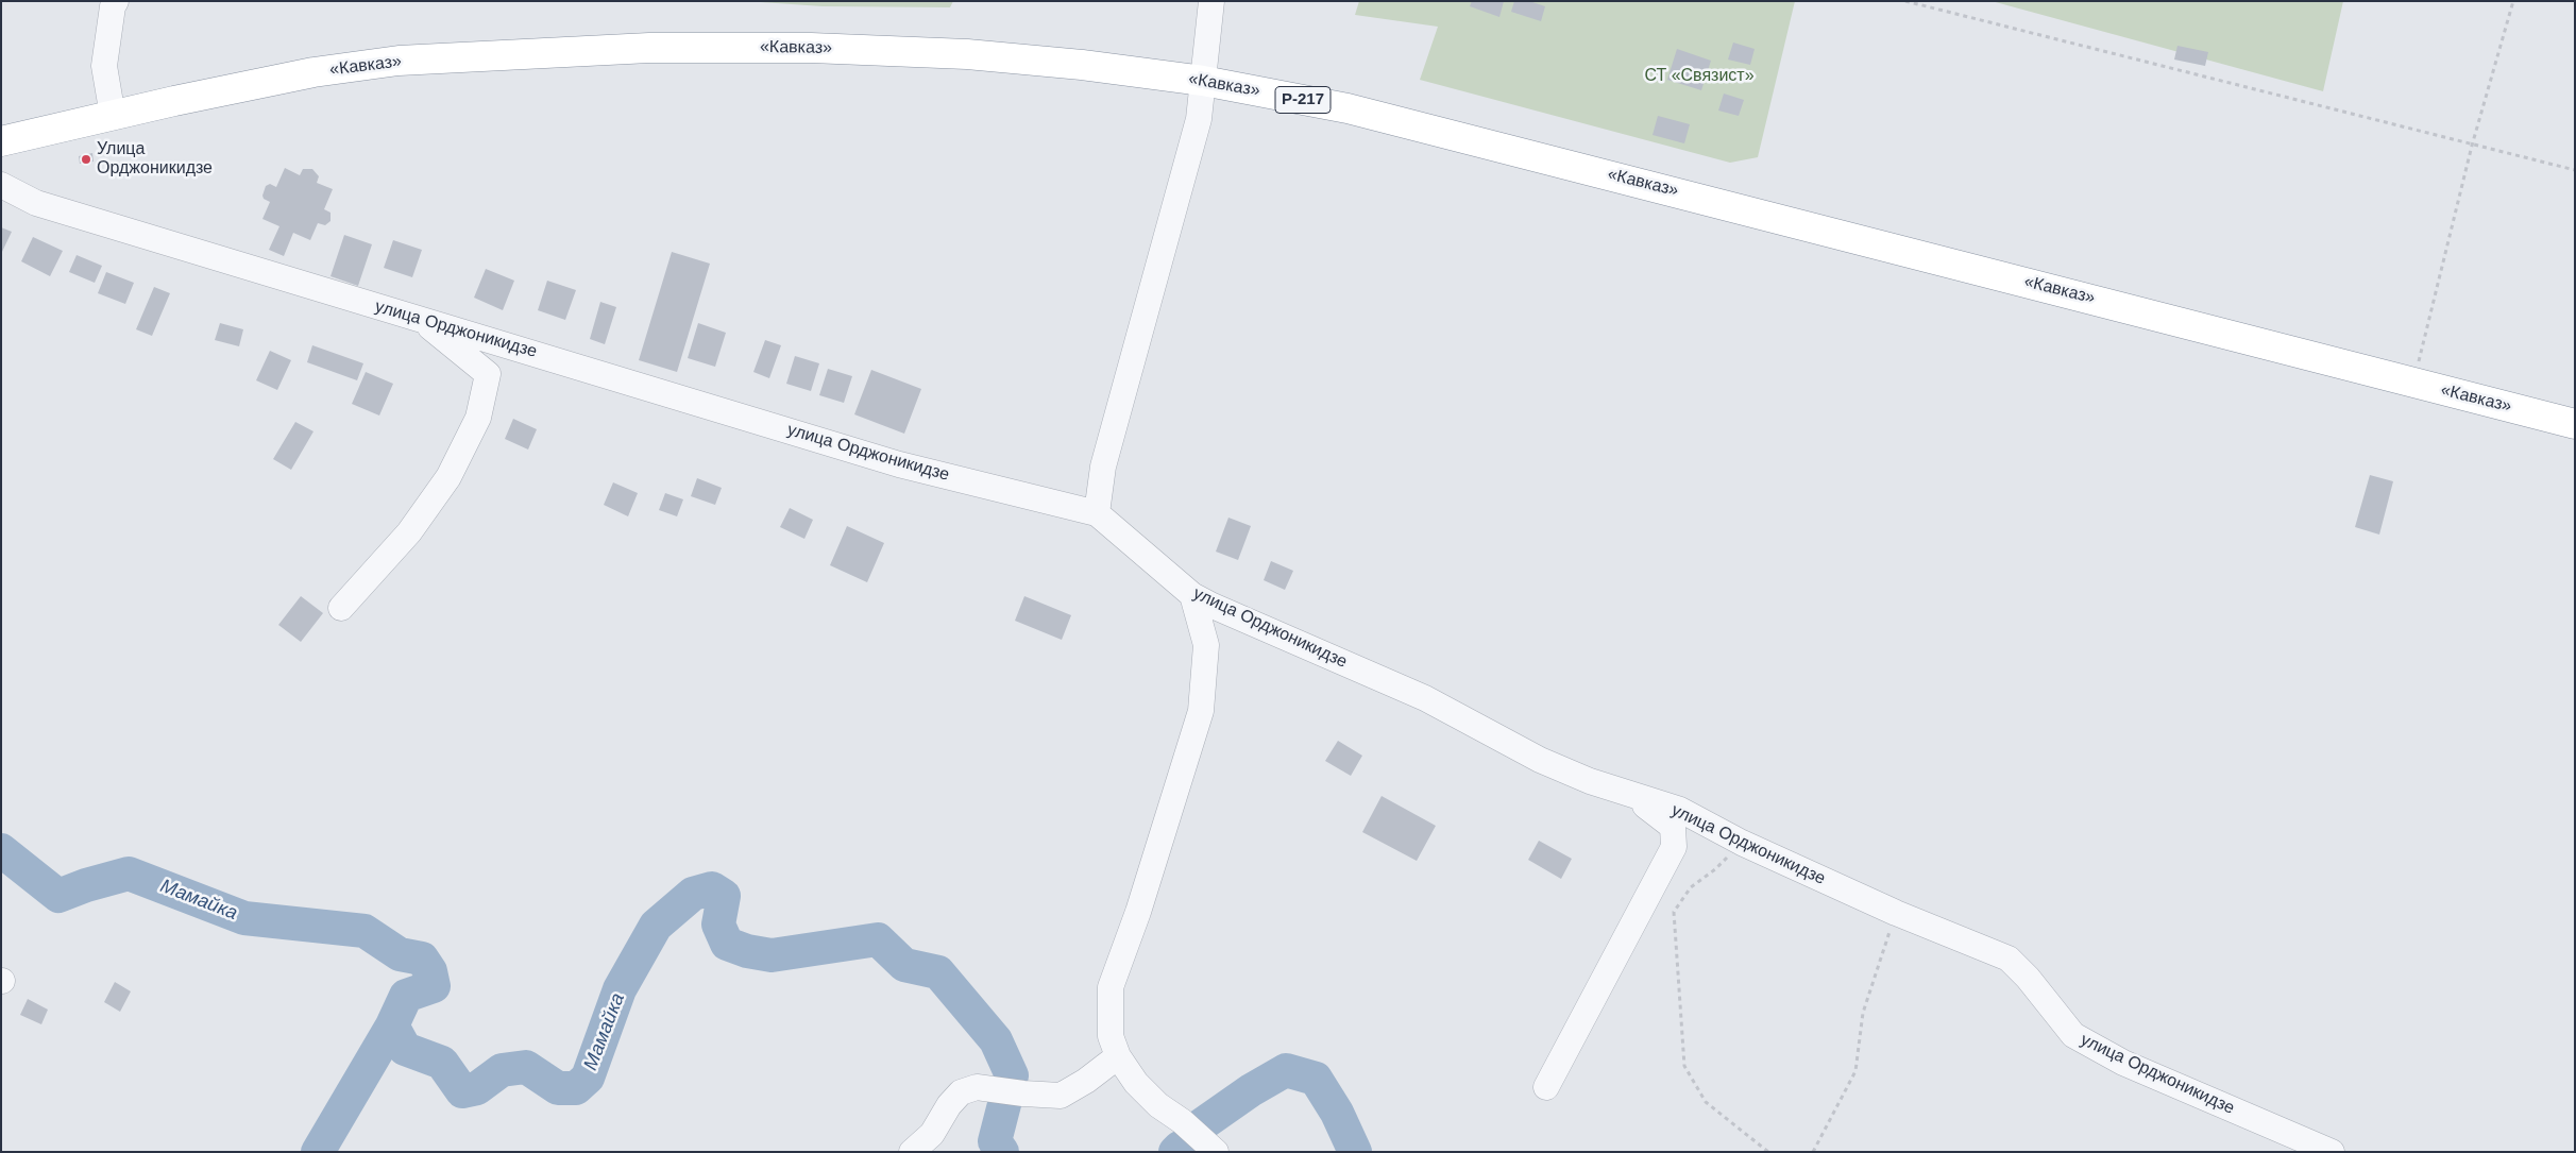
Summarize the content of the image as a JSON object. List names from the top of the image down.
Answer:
{
  "streets": {
    "highway": ["«Кавказ»", "Р-217"],
    "street": ["улица Орджоникидзе"]
  },
  "water": ["Мамайка"],
  "parks": ["СТ «Связист»"],
  "places": ["Улица Орджоникидзе"]
}
